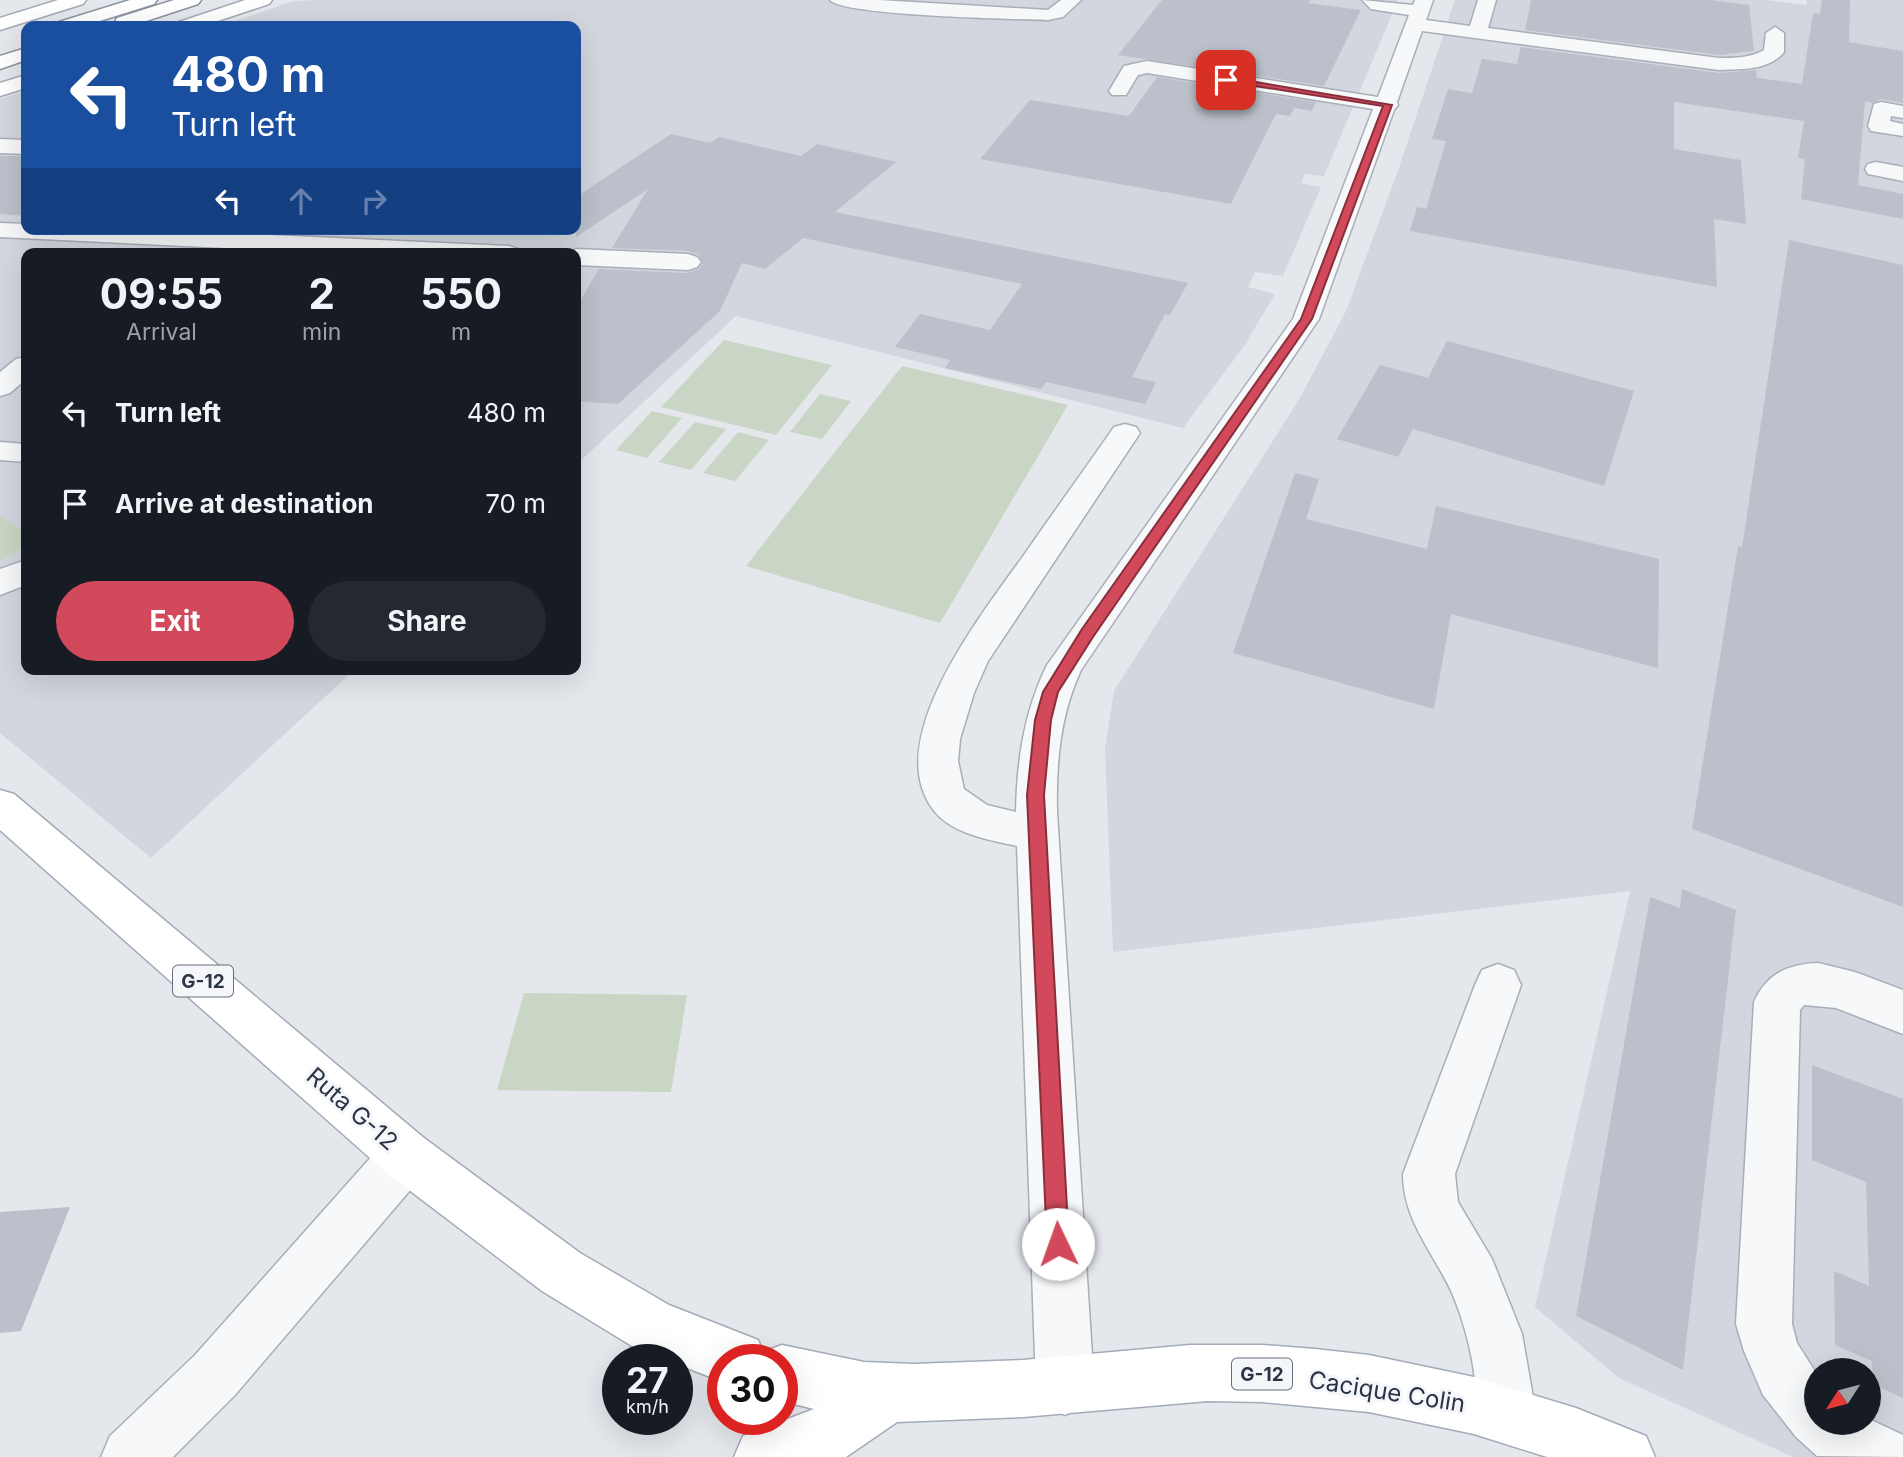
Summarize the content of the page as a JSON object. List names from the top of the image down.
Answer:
{
  "streets": {
    "main road": ["G-12", "Ruta G-12", "Cacique Colin"]
  },
  "crossings": [
    ["G-12", "Cacique Colin"]
  ],
  "north": "bottom left",
  "page": {
    "turn": ["480 m", "Turn left"],
    "eta": [
      "09:55",
      "Arrival",
      "2",
      "min",
      "550",
      "m"
    ],
    "list": [
      {
        "name": "Turn left",
        "value": "480 m"
      },
      {
        "name": "Arrive at destination",
        "value": "70 m"
      }
    ],
    "buttons": ["Exit", "Share"],
    "speed": "27 km/h",
    "limit": "30"
  }
}
